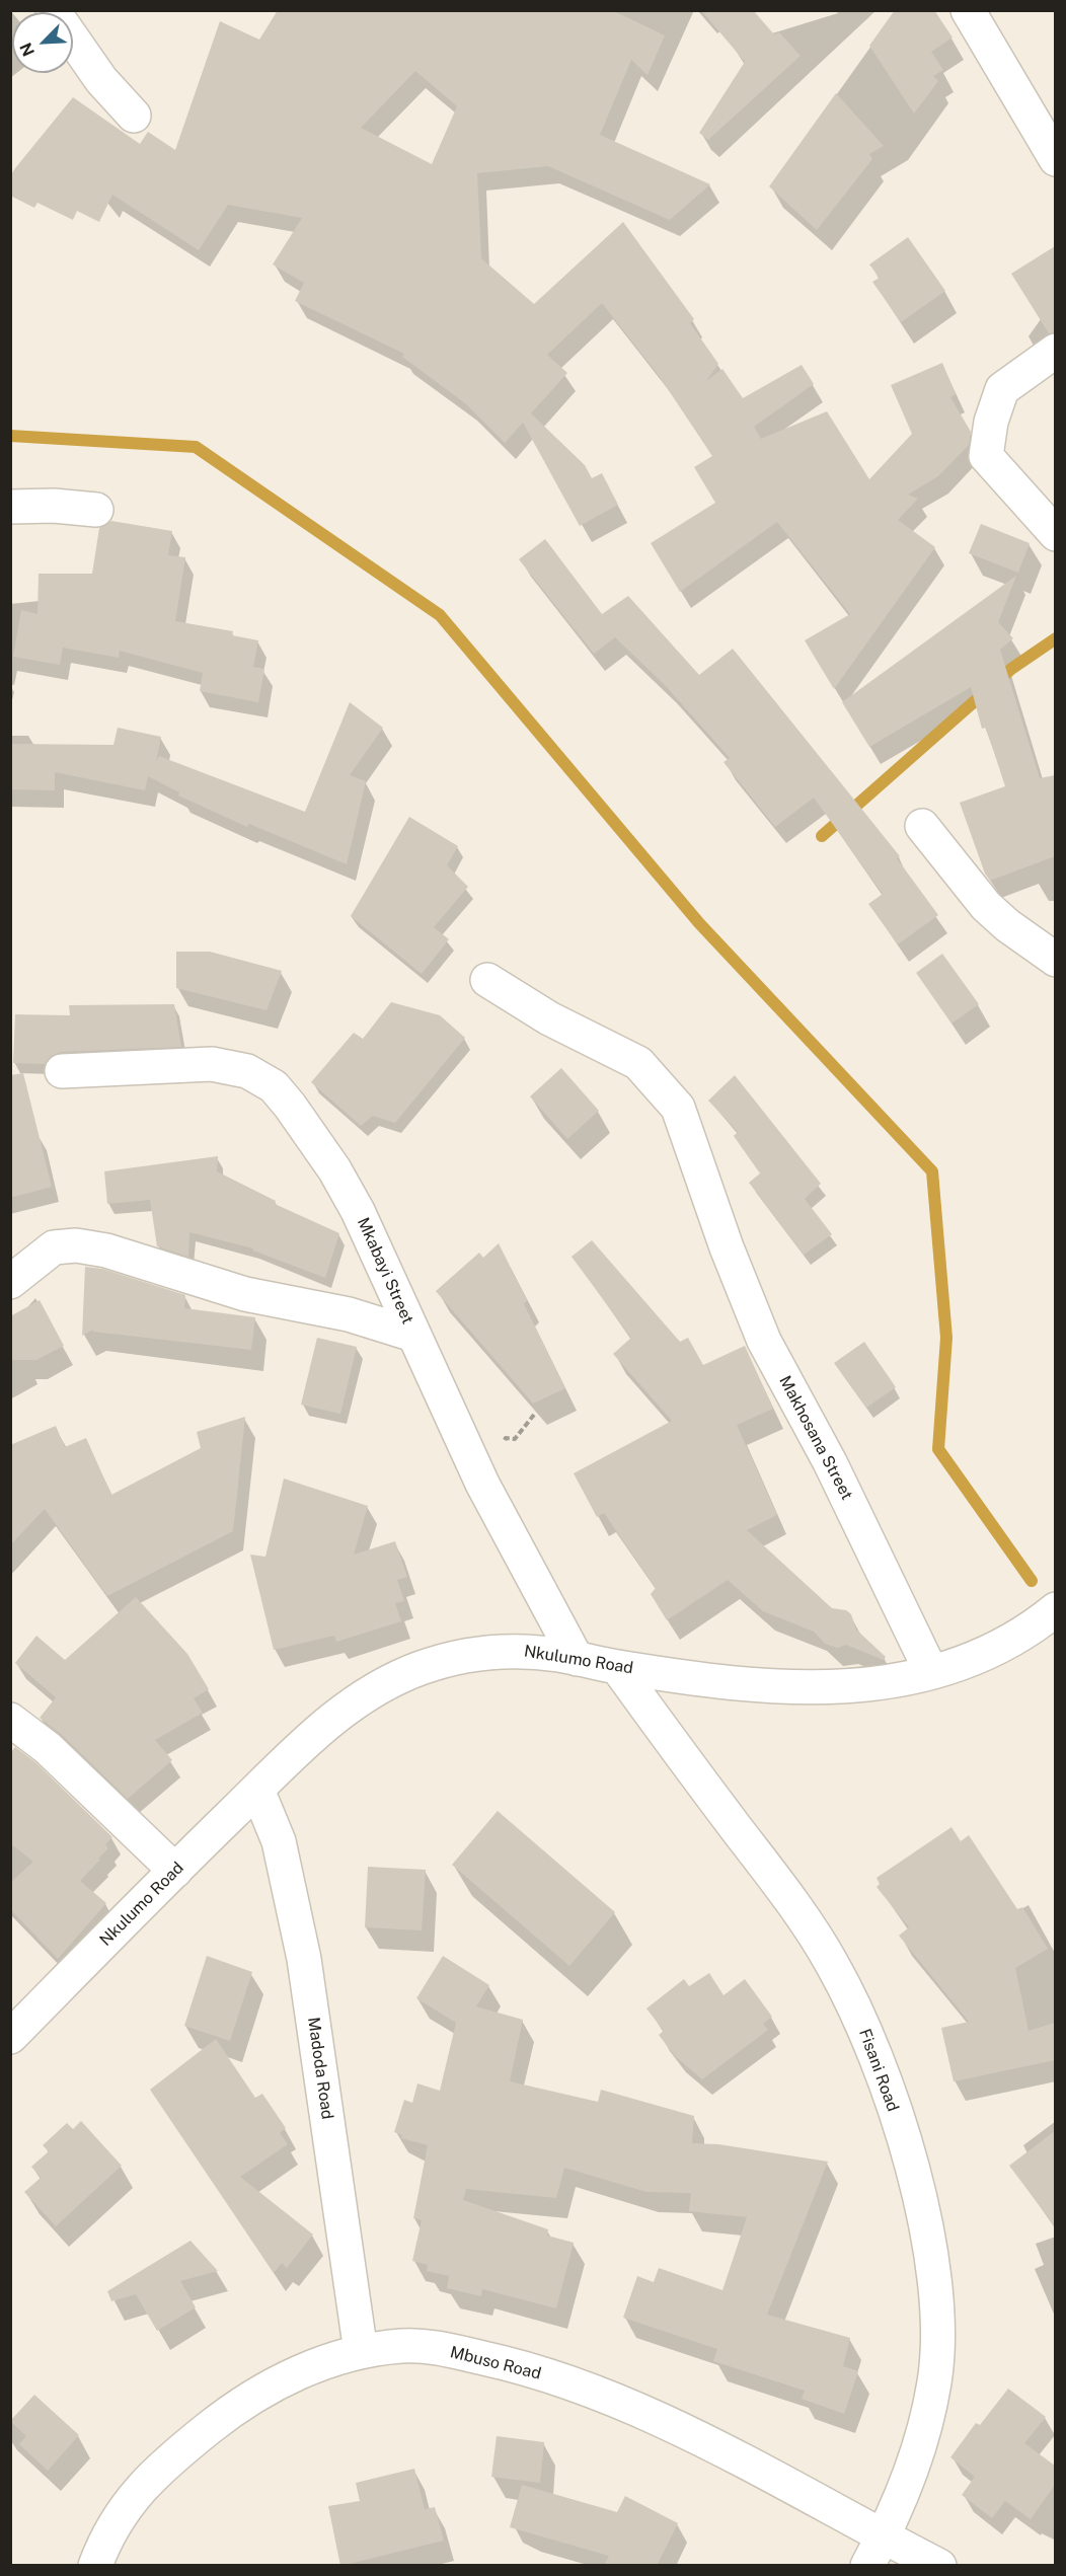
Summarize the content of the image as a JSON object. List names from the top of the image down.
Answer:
{
  "streets": {
    "street": [
      "Mkabayi Street",
      "Makhosana Street",
      "Nkulumo Road",
      "Madoda Road",
      "Fisani Road",
      "Mbuso Road"
    ]
  },
  "crossings": [
    ["Mkabayi Street", "Nkulumo Road"],
    ["Makhosana Street", "Nkulumo Road"],
    ["Nkulumo Road", "Madoda Road"],
    ["Nkulumo Road", "Fisani Road"],
    ["Madoda Road", "Mbuso Road"],
    ["Fisani Road", "Mbuso Road"]
  ],
  "north": "bottom left"
}
